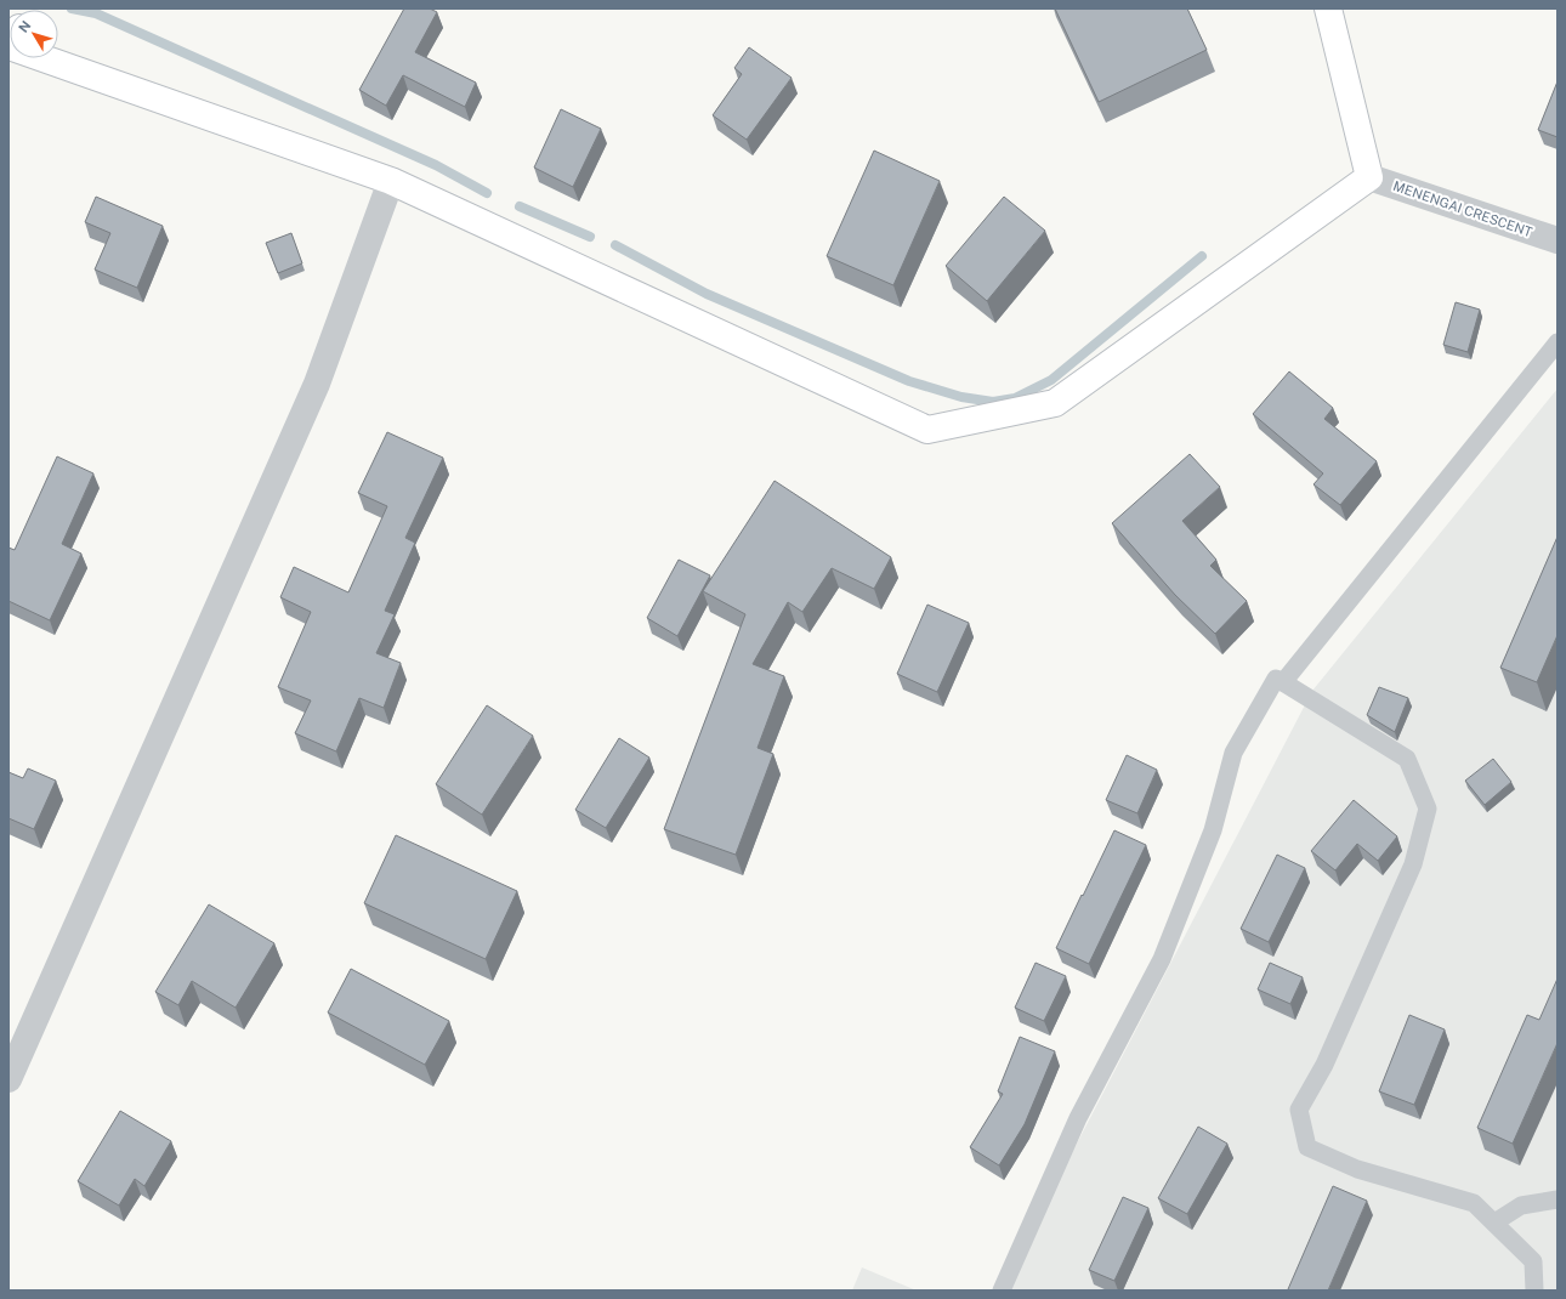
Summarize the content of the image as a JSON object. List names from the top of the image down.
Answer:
{
  "streets": {
    "street": ["MENENGAI CRESCENT"]
  },
  "north": "top left"
}
